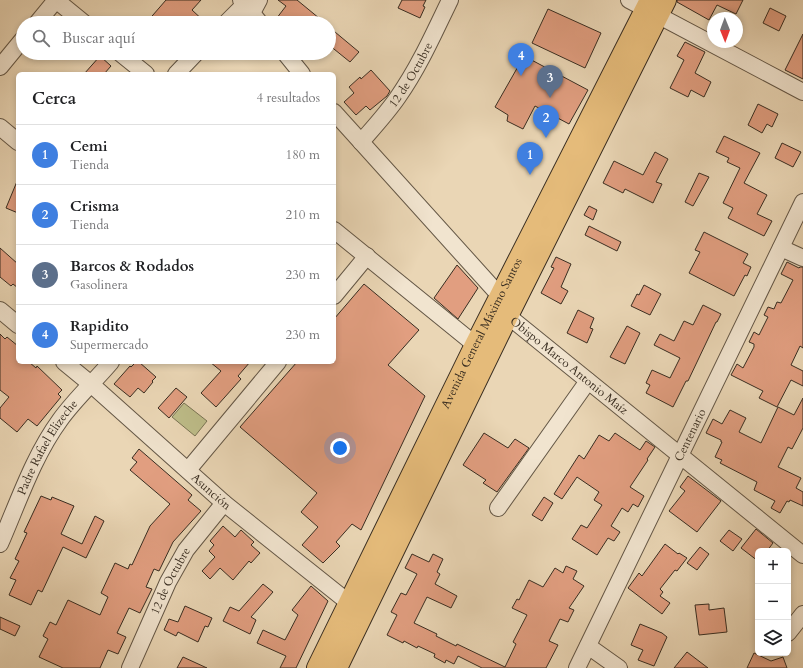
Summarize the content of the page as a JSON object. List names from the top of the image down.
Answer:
{
  "streets": {
    "main road": ["Avenida General Máximo Santos"],
    "street": [
      "12 de Octubre",
      "Obispo Marco Antonio Maíz",
      "Centenario",
      "Padre Rafael Elizeche",
      "Asunción"
    ]
  },
  "crossings": [
    ["12 de Octubre", "Obispo Marco Antonio Maíz"],
    ["12 de Octubre", "Asunción"],
    ["Avenida General Máximo Santos", "Obispo Marco Antonio Maíz"],
    ["Avenida General Máximo Santos", "Asunción"],
    ["Obispo Marco Antonio Maíz", "Centenario"],
    ["Padre Rafael Elizeche", "Asunción"]
  ],
  "north": "bottom",
  "page": {
    "search": "Buscar aquí",
    "pins": [
      "4",
      "3",
      "2",
      "1"
    ],
    "heading": ["Cerca", "4 resultados"],
    "list": [
      {
        "mark": "1",
        "name": "Cemi",
        "note": "Tienda",
        "value": "180 m"
      },
      {
        "mark": "2",
        "name": "Crisma",
        "note": "Tienda",
        "value": "210 m"
      },
      {
        "mark": "3",
        "name": "Barcos & Rodados",
        "note": "Gasolinera",
        "value": "230 m"
      },
      {
        "mark": "4",
        "name": "Rapidito",
        "note": "Supermercado",
        "value": "230 m"
      }
    ],
    "map_buttons": ["+", "−"]
  }
}
